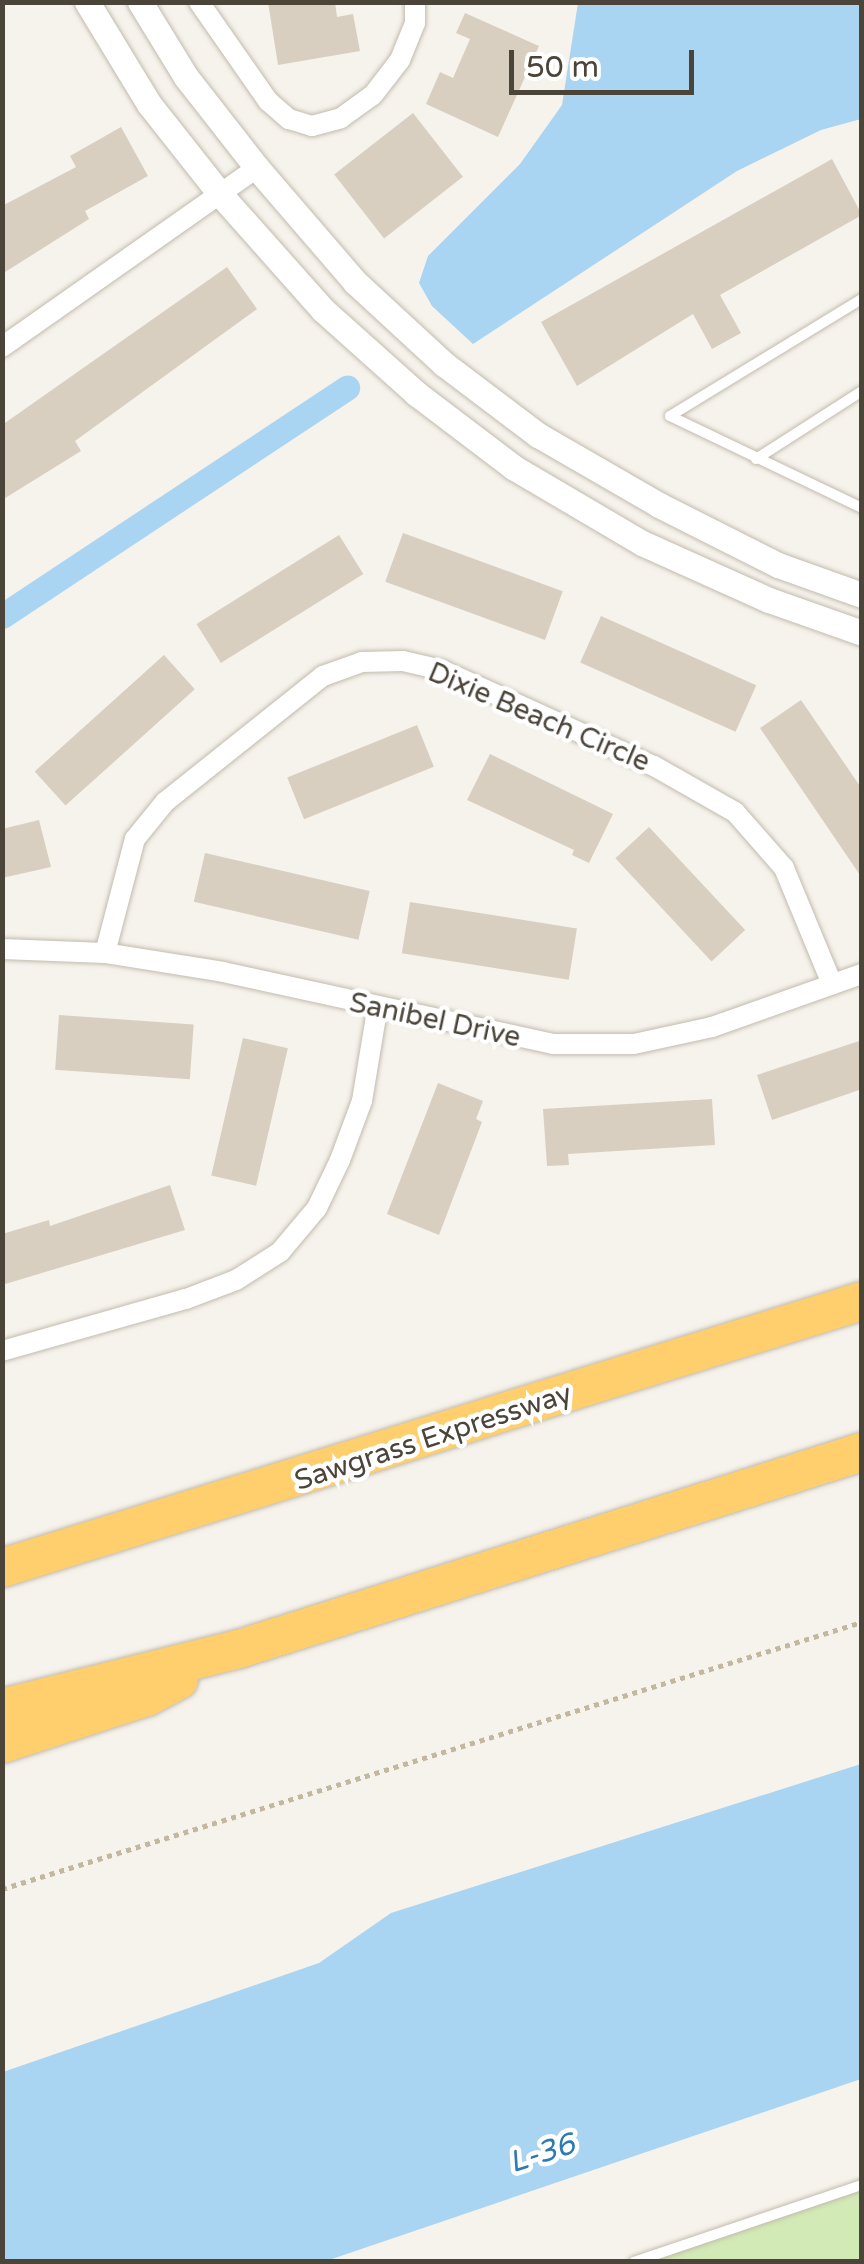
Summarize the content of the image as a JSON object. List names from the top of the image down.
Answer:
{
  "streets": {
    "highway": ["Sawgrass Expressway"],
    "street": ["Dixie Beach Circle", "Sanibel Drive"]
  },
  "crossings": [
    ["Dixie Beach Circle", "Sanibel Drive"]
  ],
  "water": ["L-36"],
  "scale_bar": "50 m"
}
